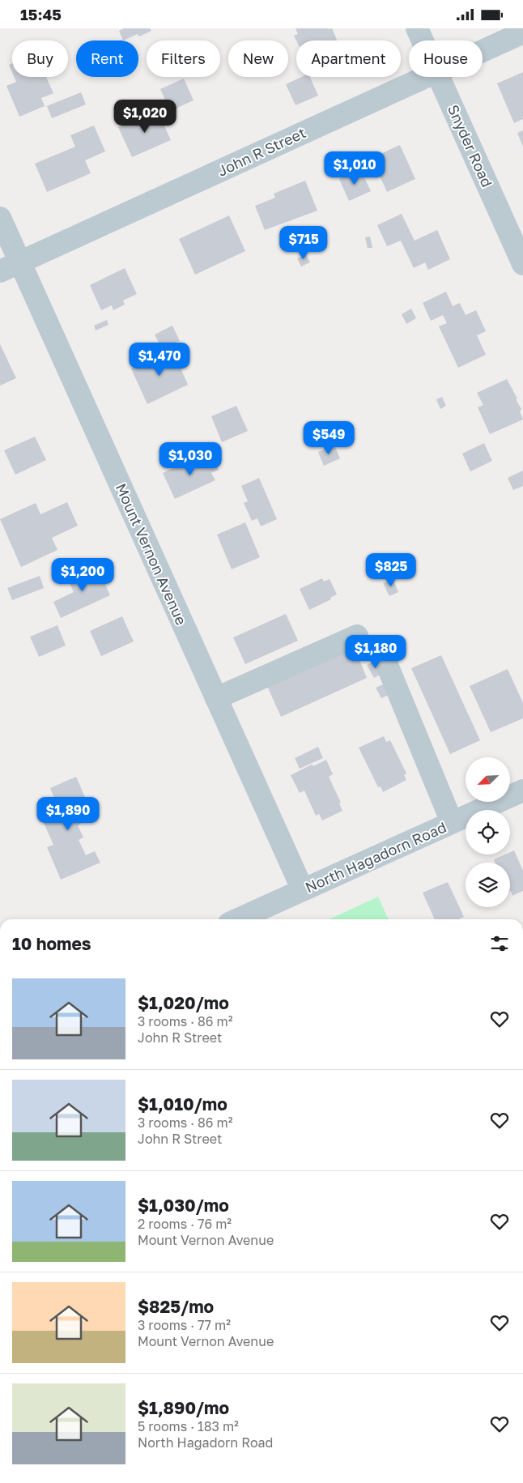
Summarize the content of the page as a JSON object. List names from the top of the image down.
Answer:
{
  "streets": {
    "street": [
      "Snyder Road",
      "John R Street",
      "Mount Vernon Avenue",
      "North Hagadorn Road"
    ]
  },
  "crossings": [
    ["John R Street", "Mount Vernon Avenue"],
    ["Mount Vernon Avenue", "North Hagadorn Road"]
  ],
  "north": "bottom left",
  "page": {
    "status": "15:45",
    "chip": [
      "Buy",
      "Rent",
      "Filters",
      "New",
      "Apartment",
      "House"
    ],
    "price": [
      "$1,020",
      "$1,010",
      "$715",
      "$1,470",
      "$549",
      "$1,030",
      "$825",
      "$1,200",
      "$1,180",
      "$1,890"
    ],
    "heading": "10 homes",
    "list": [
      {
        "name": "$1,020/mo",
        "note": "3 rooms · 86 m² · John R Street"
      },
      {
        "name": "$1,010/mo",
        "note": "3 rooms · 86 m² · John R Street"
      },
      {
        "name": "$1,030/mo",
        "note": "2 rooms · 76 m² · Mount Vernon Avenue"
      },
      {
        "name": "$825/mo",
        "note": "3 rooms · 77 m² · Mount Vernon Avenue"
      },
      {
        "name": "$1,890/mo",
        "note": "5 rooms · 183 m² · North Hagadorn Road"
      }
    ]
  }
}
